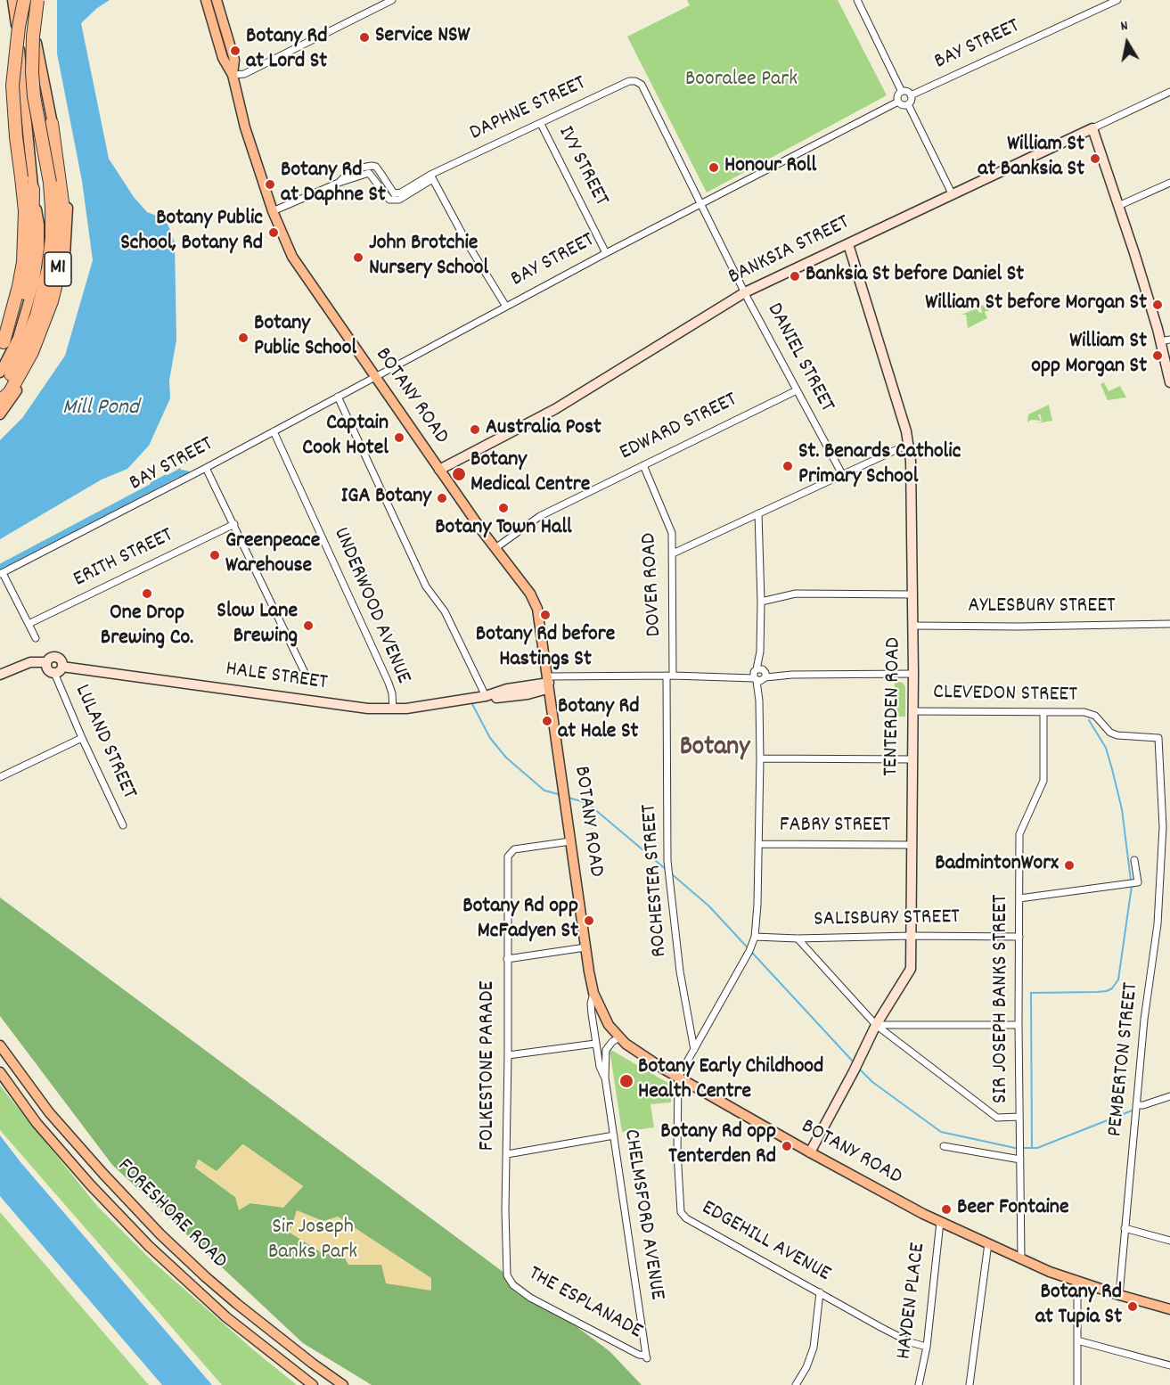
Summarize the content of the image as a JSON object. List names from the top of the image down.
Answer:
{
  "streets": {
    "highway": ["M1"],
    "main road": ["BOTANY ROAD", "FORESHORE ROAD"],
    "street": [
      "BAY STREET",
      "DAPHNE STREET",
      "IVY STREET",
      "BANKSIA STREET",
      "DANIEL STREET",
      "EDWARD STREET",
      "ERITH STREET",
      "DOVER ROAD",
      "UNDERWOOD AVENUE",
      "AYLESBURY STREET",
      "HALE STREET",
      "CLEVEDON STREET",
      "TENTERDEN ROAD",
      "LULAND STREET",
      "FABRY STREET",
      "ROCHESTER STREET",
      "SALISBURY STREET",
      "SIR JOSEPH BANKS STREET",
      "PEMBERTON STREET",
      "FOLKESTONE PARADE",
      "CHELMSFORD AVENUE",
      "EDGEHILL AVENUE",
      "HAYDEN PLACE",
      "THE ESPLANADE"
    ]
  },
  "crossings": [
    ["BAY STREET", "IVY STREET"],
    ["BAY STREET", "DANIEL STREET"],
    ["BAY STREET", "BOTANY ROAD"],
    ["BAY STREET", "UNDERWOOD AVENUE"],
    ["DAPHNE STREET", "IVY STREET"],
    ["DAPHNE STREET", "DANIEL STREET"],
    ["DAPHNE STREET", "BOTANY ROAD"],
    ["BANKSIA STREET", "DANIEL STREET"],
    ["BANKSIA STREET", "BOTANY ROAD"],
    ["BANKSIA STREET", "TENTERDEN ROAD"],
    ["DANIEL STREET", "EDWARD STREET"],
    ["BOTANY ROAD", "EDWARD STREET"],
    ["BOTANY ROAD", "HALE STREET"],
    ["BOTANY ROAD", "TENTERDEN ROAD"],
    ["BOTANY ROAD", "SIR JOSEPH BANKS STREET"],
    ["BOTANY ROAD", "PEMBERTON STREET"],
    ["BOTANY ROAD", "FOLKESTONE PARADE"],
    ["BOTANY ROAD", "CHELMSFORD AVENUE"],
    ["BOTANY ROAD", "EDGEHILL AVENUE"],
    ["BOTANY ROAD", "HAYDEN PLACE"],
    ["EDWARD STREET", "DOVER ROAD"],
    ["DOVER ROAD", "ROCHESTER STREET"],
    ["UNDERWOOD AVENUE", "HALE STREET"],
    ["AYLESBURY STREET", "TENTERDEN ROAD"],
    ["HALE STREET", "LULAND STREET"],
    ["CLEVEDON STREET", "TENTERDEN ROAD"],
    ["CLEVEDON STREET", "SIR JOSEPH BANKS STREET"],
    ["CLEVEDON STREET", "PEMBERTON STREET"],
    ["TENTERDEN ROAD", "FABRY STREET"],
    ["TENTERDEN ROAD", "SALISBURY STREET"],
    ["SALISBURY STREET", "SIR JOSEPH BANKS STREET"],
    ["FOLKESTONE PARADE", "THE ESPLANADE"],
    ["CHELMSFORD AVENUE", "THE ESPLANADE"],
    ["EDGEHILL AVENUE", "HAYDEN PLACE"]
  ],
  "districts": ["Botany"],
  "water": ["Mill Pond"],
  "parks": ["Booralee Park", "Sir Joseph Banks Park"],
  "places": [
    "Service NSW",
    "Botany Rd at Lord St",
    "William St at Banksia St",
    "Honour Roll",
    "Botany Rd at Daphne St",
    "Botany Public School, Botany Rd",
    "John Brotchie Nursery School",
    "Banksia St before Daniel St",
    "William St before Morgan St",
    "Botany Public School",
    "William St opp Morgan St",
    "Australia Post",
    "Captain Cook Hotel",
    "St. Benards Catholic Primary School",
    "Botany Medical Centre",
    "IGA Botany",
    "Botany Town Hall",
    "Greenpeace Warehouse",
    "One Drop Brewing Co.",
    "Botany Rd before Hastings St",
    "Slow Lane Brewing",
    "Botany Rd at Hale St",
    "BadmintonWorx",
    "Botany Rd opp McFadyen St",
    "Botany Early Childhood Health Centre",
    "Botany Rd opp Tenterden Rd",
    "Beer Fontaine",
    "Botany Rd at Tupia St"
  ],
  "north": "top"
}
